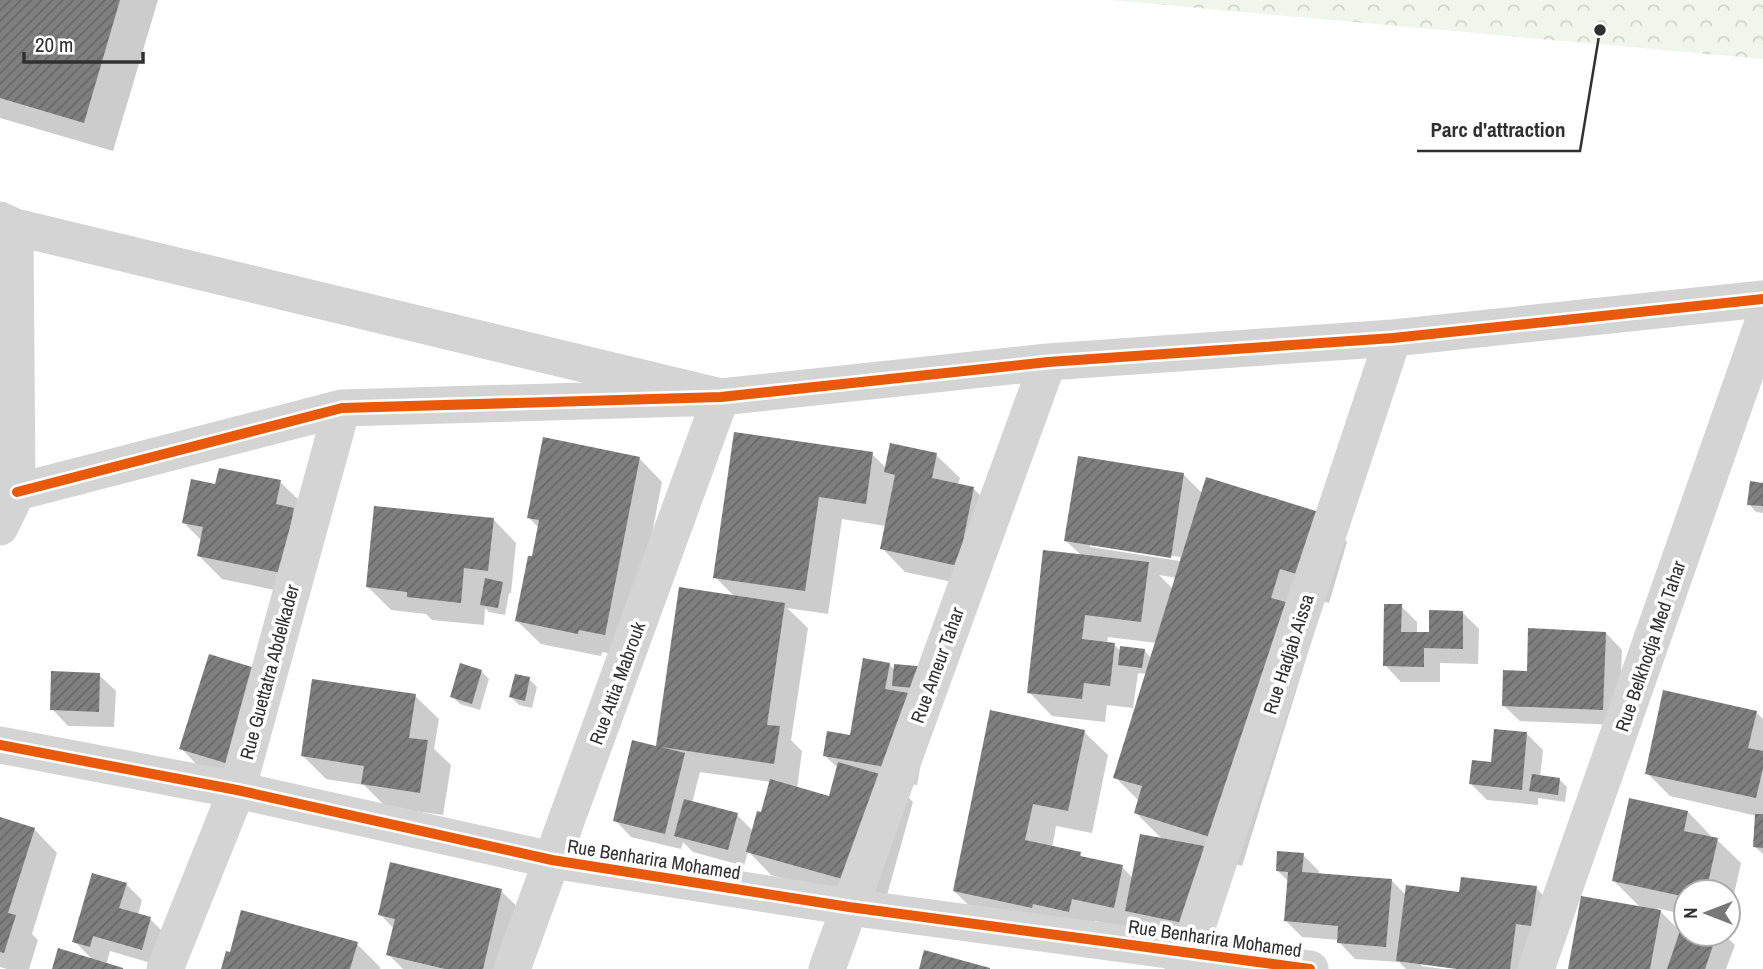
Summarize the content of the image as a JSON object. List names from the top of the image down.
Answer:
{
  "streets": {
    "street": [
      "Rue Belkhodja Med Tahar",
      "Rue Hadjab Aissa",
      "Rue Ameur Tahar",
      "Rue Guettatra Abdelkader",
      "Rue Attia Mabrouk",
      "Rue Benharira Mohamed"
    ]
  },
  "crossings": [
    ["Rue Hadjab Aissa", "Rue Benharira Mohamed"],
    ["Rue Ameur Tahar", "Rue Benharira Mohamed"],
    ["Rue Guettatra Abdelkader", "Rue Benharira Mohamed"],
    ["Rue Attia Mabrouk", "Rue Benharira Mohamed"]
  ],
  "places": ["Parc d'attraction"],
  "scale_bar": "20 m",
  "north": "left"
}
